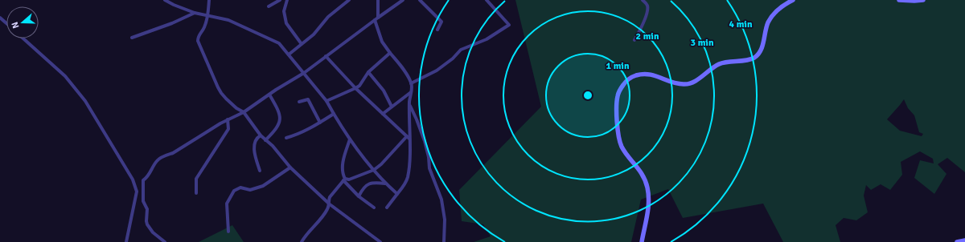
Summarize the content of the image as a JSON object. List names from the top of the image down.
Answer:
{
  "north": "left",
  "rings": [
    "4 min",
    "2 min",
    "3 min",
    "1 min"
  ]
}
